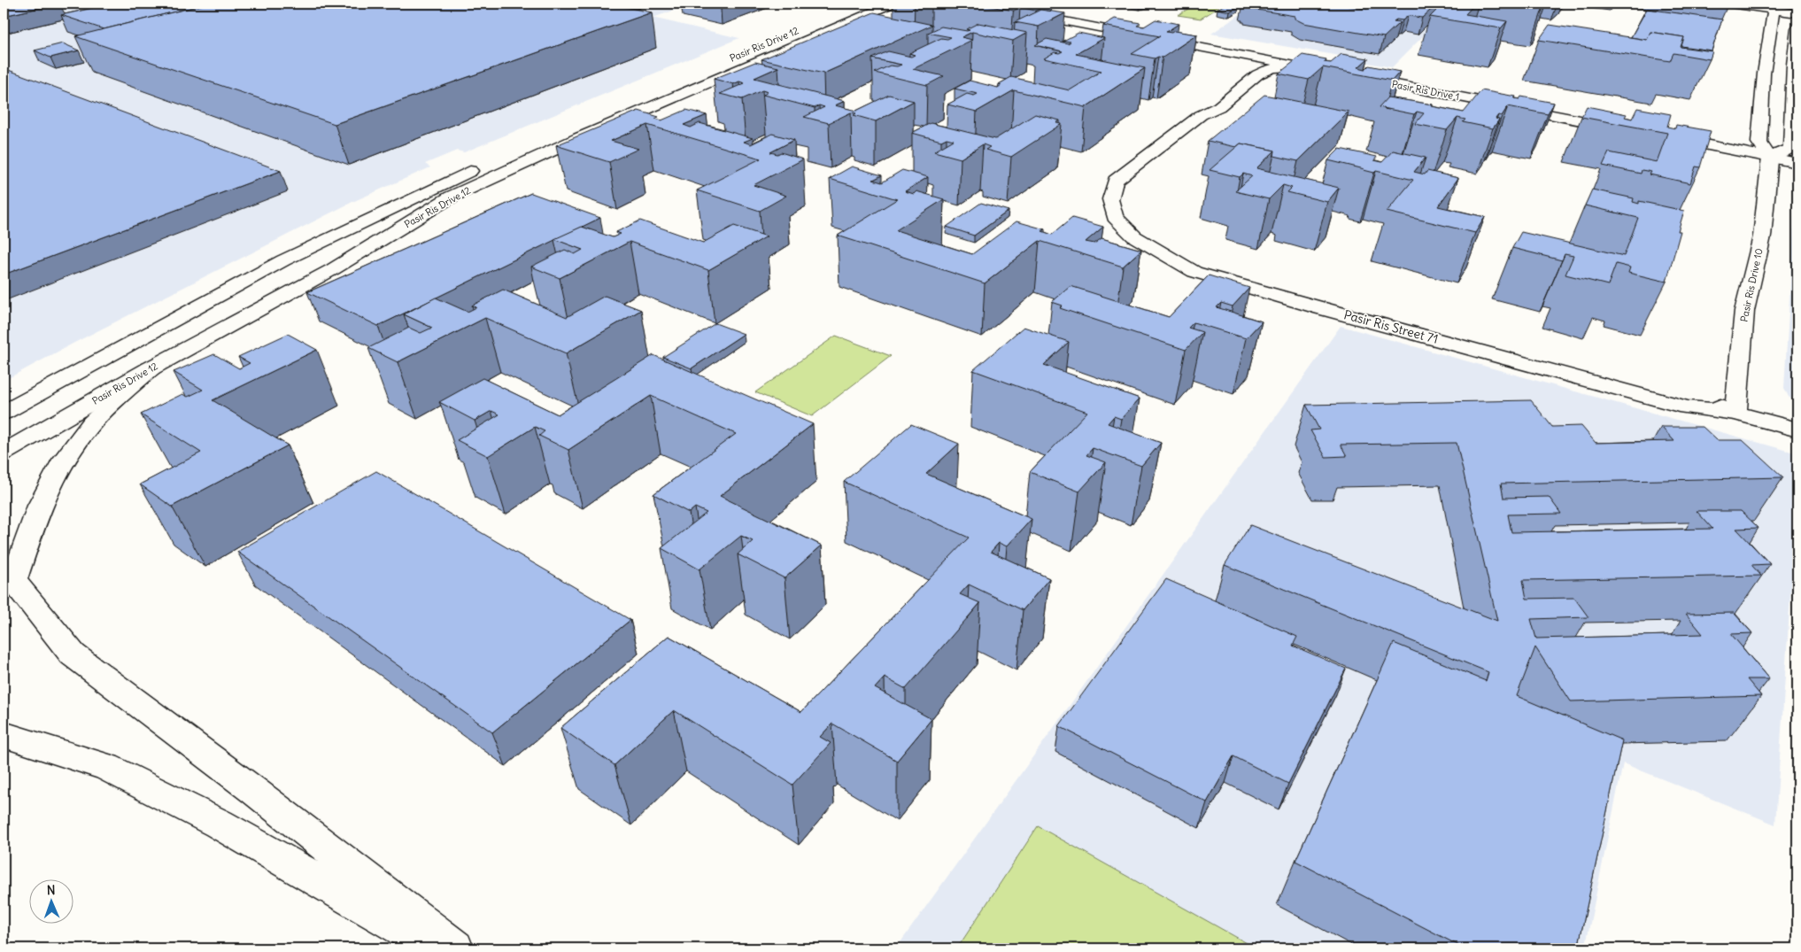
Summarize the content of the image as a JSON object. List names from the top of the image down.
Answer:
{
  "streets": {
    "main road": [
      "Pasir Ris Drive 12",
      "Pasir Ris Drive 1",
      "Pasir Ris Drive 10",
      "Pasir Ris Street 71"
    ]
  },
  "crossings": [
    ["Pasir Ris Drive 10", "Pasir Ris Street 71"]
  ],
  "north": "top"
}
